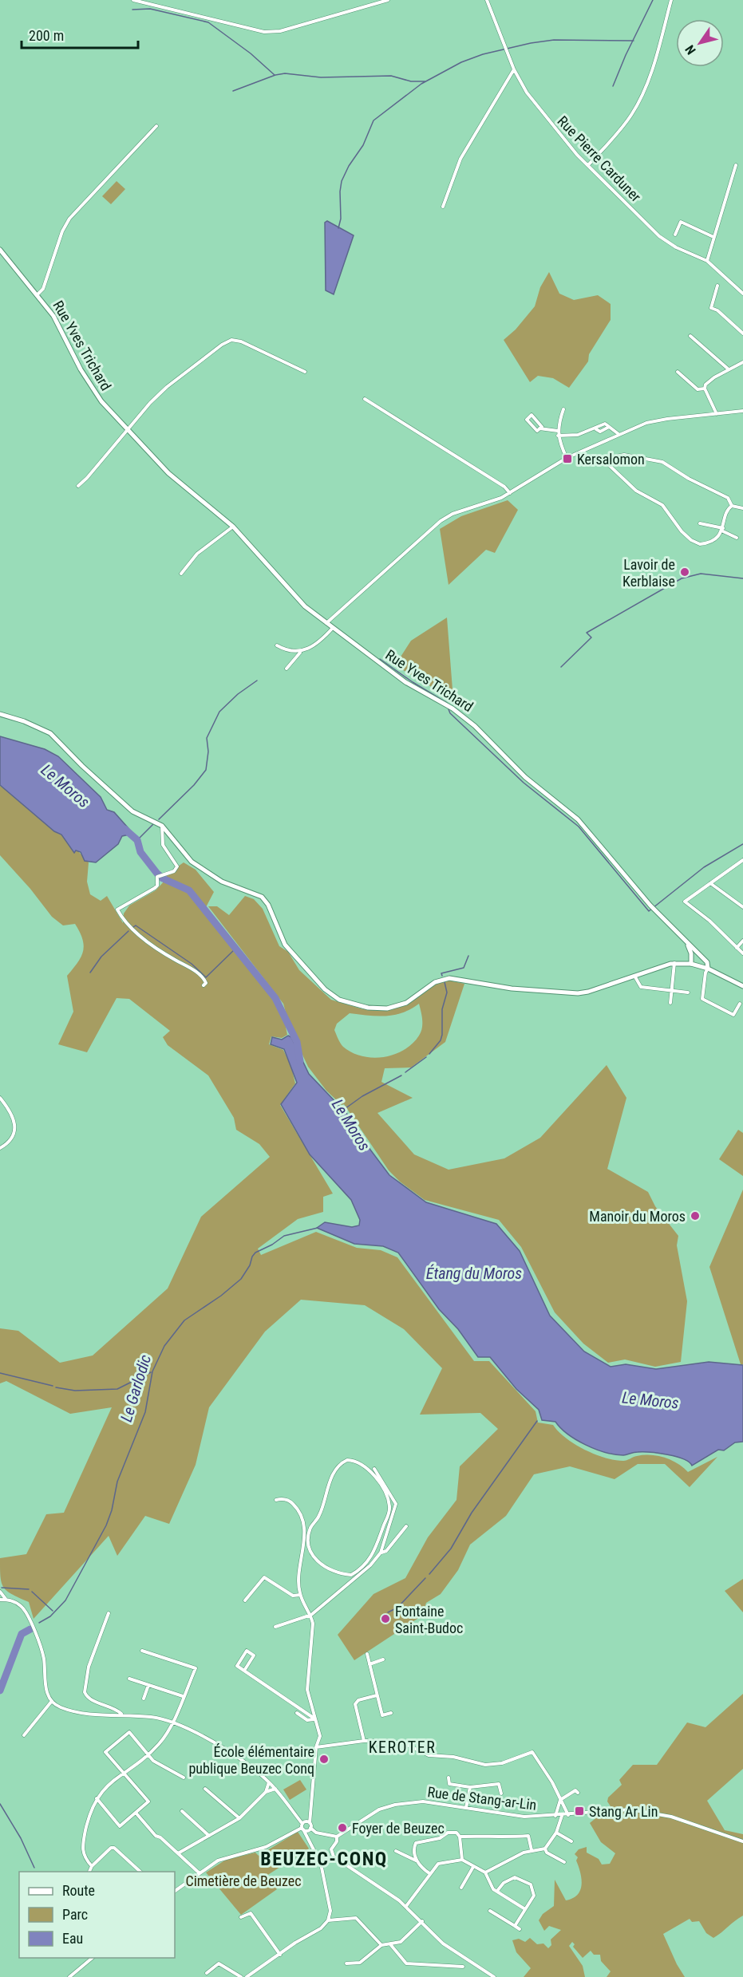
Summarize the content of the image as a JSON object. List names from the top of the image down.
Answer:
{
  "streets": {
    "main road": ["Rue Yves Trichard"],
    "street": ["Rue Pierre Carduner", "Rue de Stang-ar-Lin"]
  },
  "districts": ["KEROTER", "BEUZEC-CONQ"],
  "water": ["Le Moros", "Étang du Moros", "Le Garlodic"],
  "parks": ["Cimetière de Beuzec"],
  "places": {
    "transit": ["Kersalomon", "Stang Ar Lin"],
    "other": [
      "Lavoir de Kerblaise",
      "Manoir du Moros",
      "Fontaine Saint-Budoc",
      "École élémentaire publique Beuzec Conq",
      "Foyer de Beuzec"
    ]
  },
  "legend": ["Route", "Parc", "Eau"],
  "scale_bar": "200 m",
  "north": "bottom left"
}
